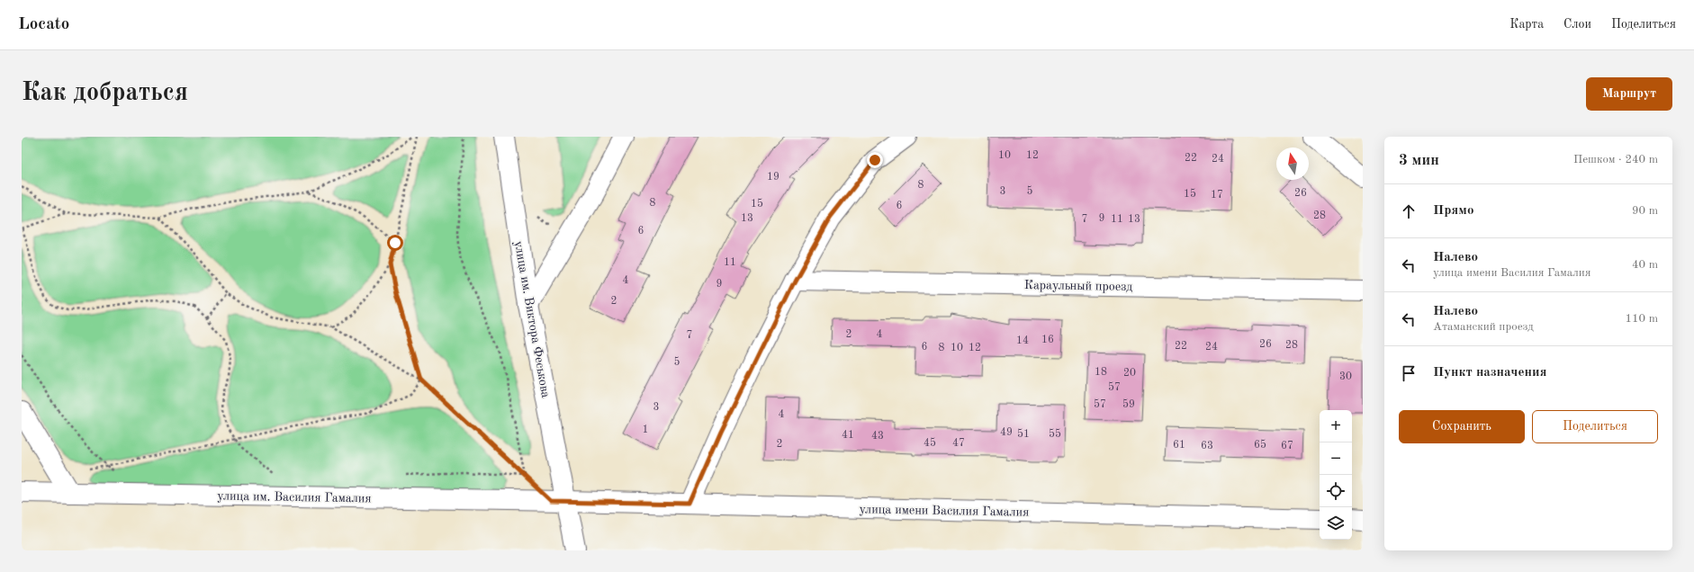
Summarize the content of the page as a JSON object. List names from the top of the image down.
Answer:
{
  "streets": {
    "street": [
      "Караульный проезд",
      "улица им. Виктора Феськова",
      "улица им. Василия Гамалия",
      "улица имени Василия Гамалия"
    ]
  },
  "crossings": [
    ["улица им. Виктора Феськова", "улица им. Василия Гамалия"],
    ["улица им. Виктора Феськова", "улица имени Василия Гамалия"],
    ["улица им. Василия Гамалия", "улица имени Василия Гамалия"]
  ],
  "house_numbers": [
    "10",
    "12",
    "22",
    "24",
    "19",
    "8",
    "3",
    "5",
    "26",
    "15",
    "17",
    "8",
    "15",
    "6",
    "28",
    "13",
    "9",
    "7",
    "11",
    "13",
    "6",
    "11",
    "4",
    "9",
    "2",
    "2",
    "4",
    "7",
    "16",
    "14",
    "26",
    "28",
    "22",
    "6",
    "24",
    "8",
    "10",
    "12",
    "5",
    "18",
    "20",
    "30",
    "57",
    "57",
    "59",
    "3",
    "4",
    "1",
    "49",
    "51",
    "55",
    "41",
    "43",
    "45",
    "47",
    "2",
    "61",
    "65",
    "63",
    "67"
  ],
  "north": "top",
  "page": {
    "header": "Locato",
    "nav": ["Карта", "Слои", "Поделиться"],
    "buttons": [
      "Маршрут",
      ["Сохранить", "Поделиться"]
    ],
    "title": "Как добраться",
    "heading": ["3 мин", "Пешком · 240 m"],
    "list": [
      ["Прямо", "90 m"],
      ["Налево", "улица имени Василия Гамалия", "40 m"],
      ["Налево", "Атаманский проезд", "110 m"],
      "Пункт назначения"
    ],
    "map_buttons": ["+", "−"]
  }
}
